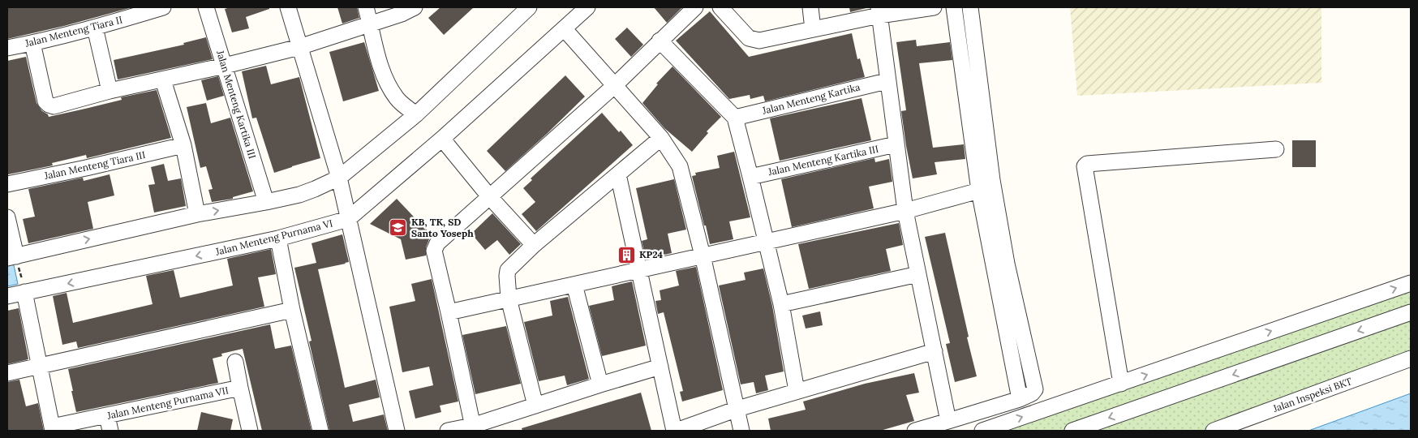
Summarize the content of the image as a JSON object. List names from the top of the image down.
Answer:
{
  "streets": {
    "street": [
      "Jalan Menteng Tiara II",
      "Jalan Menteng Kartika",
      "Jalan Menteng Kartika III",
      "Jalan Menteng Tiara III",
      "Jalan Menteng Purnama VI",
      "Jalan Inspeksi BKT",
      "Jalan Menteng Purnama VII"
    ]
  },
  "places": {
    "school or university": ["KB, TK, SD Santo Yoseph"],
    "building": ["KP24"]
  }
}
